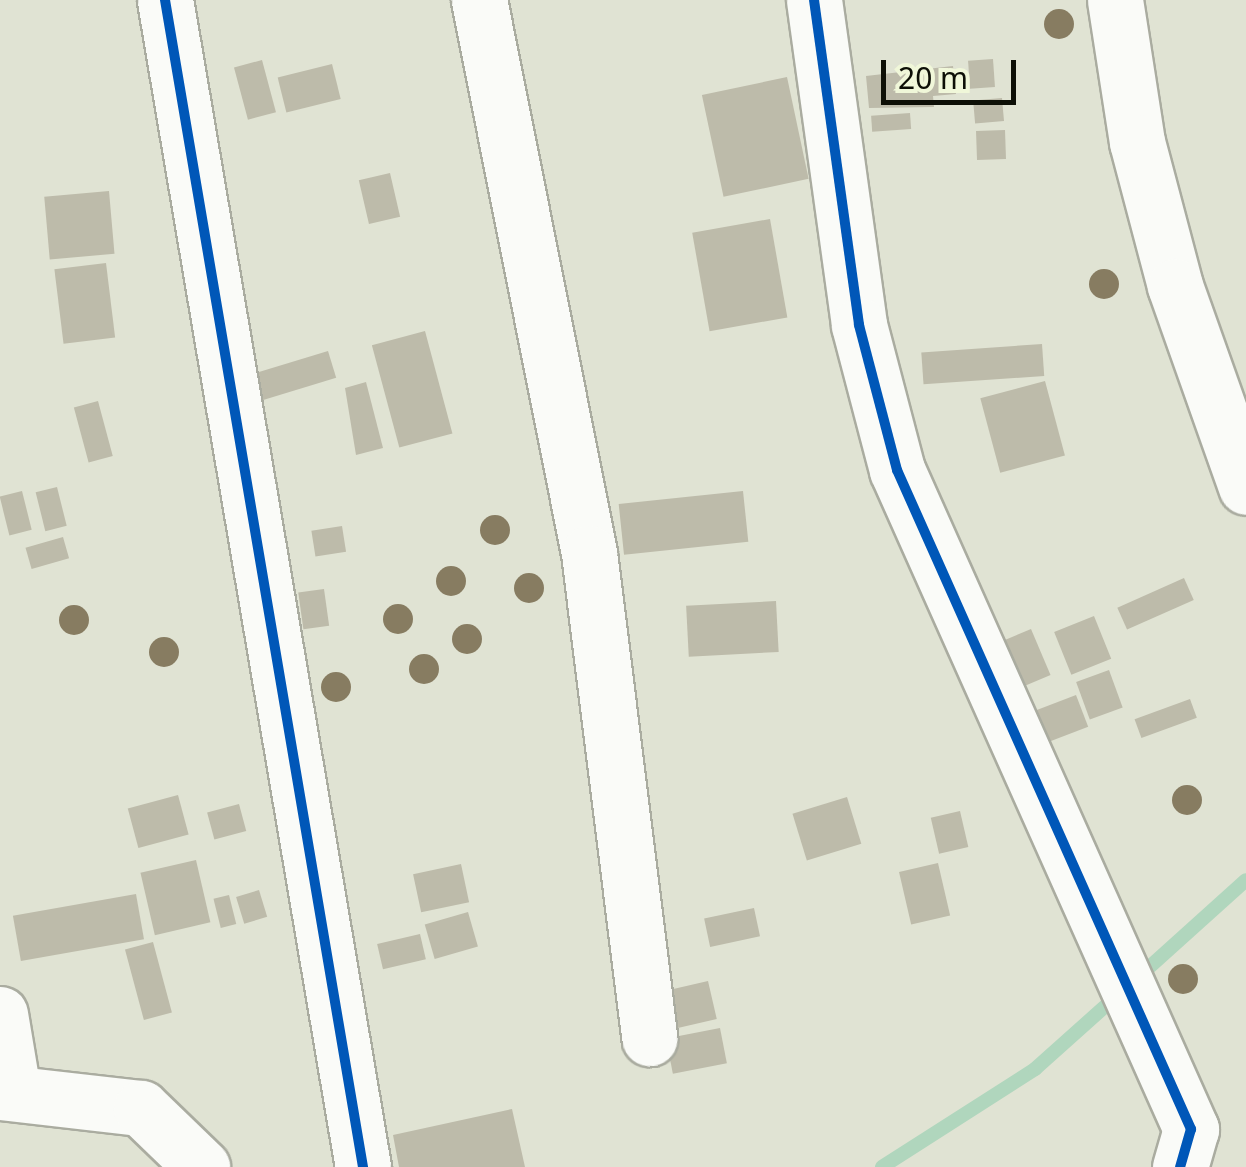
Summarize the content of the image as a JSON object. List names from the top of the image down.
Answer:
{
  "scale_bar": "20 m"
}
